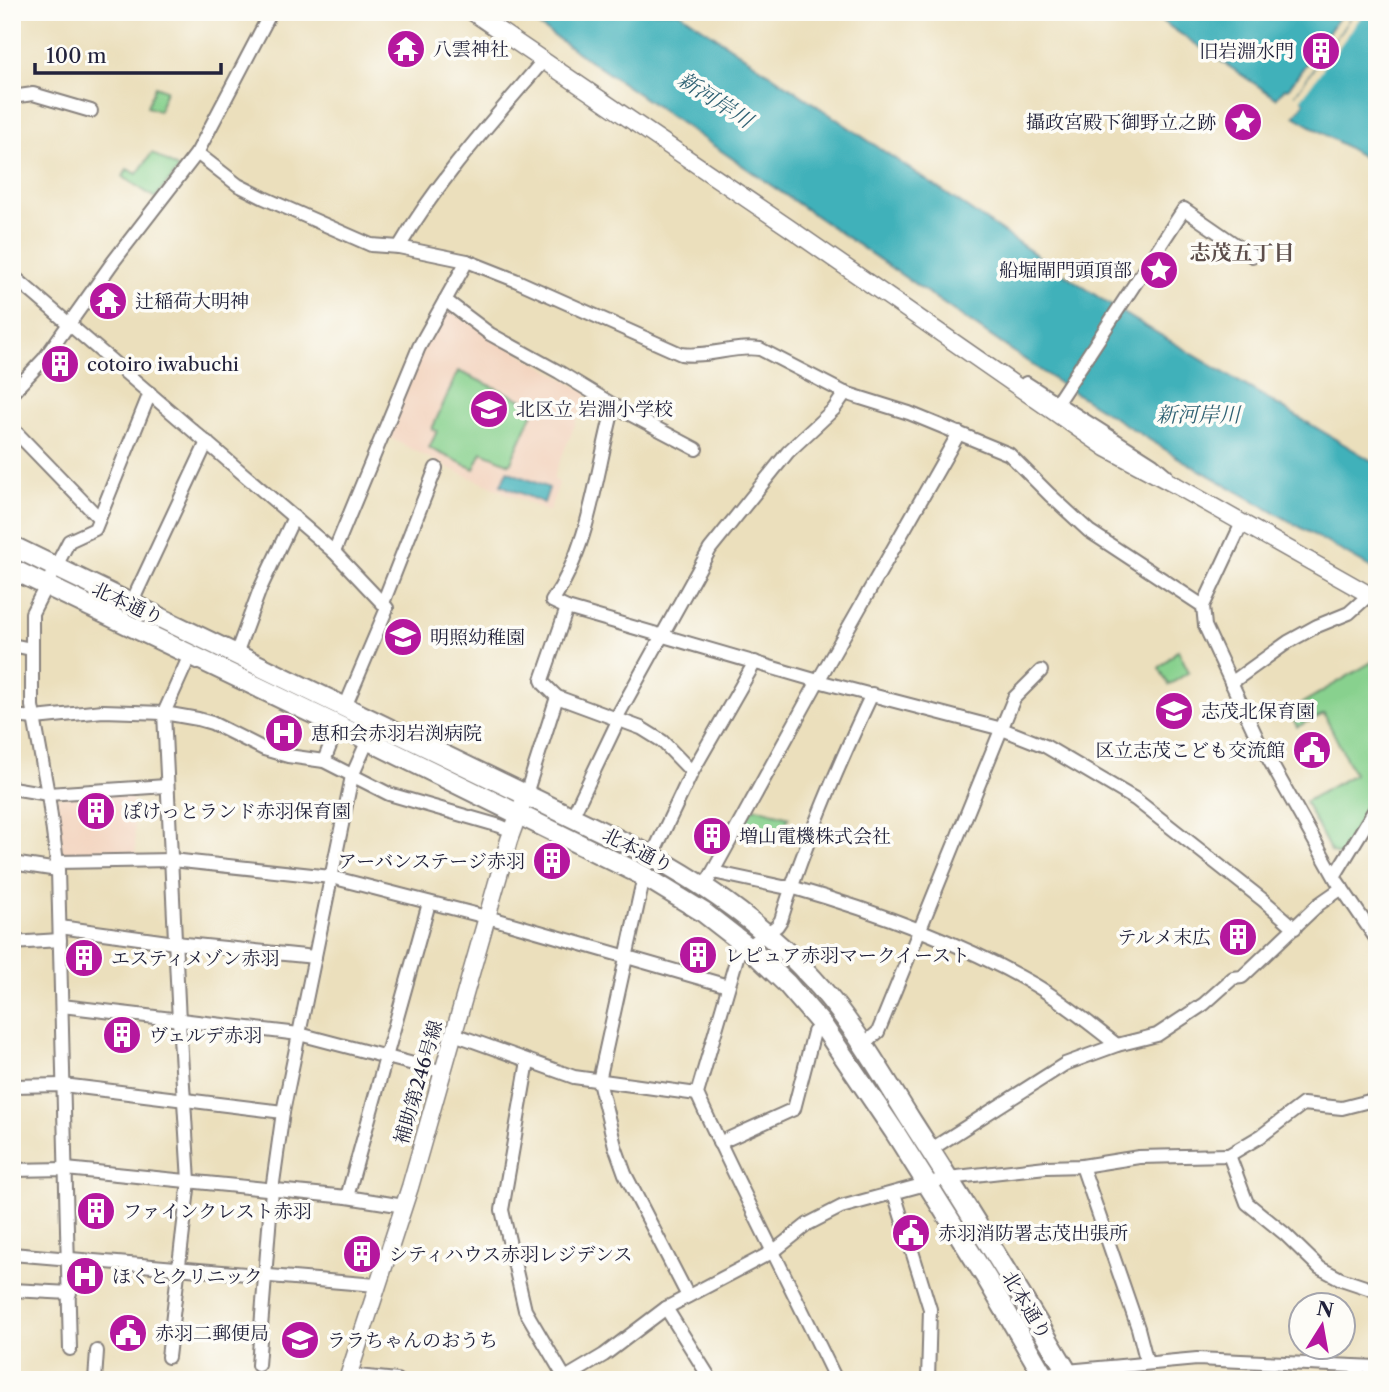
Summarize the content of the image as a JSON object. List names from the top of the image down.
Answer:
{
  "streets": {
    "highway": ["北本通り"],
    "street": ["補助第246号線"]
  },
  "crossings": [
    ["北本通り", "補助第246号線"]
  ],
  "districts": ["志茂五丁目"],
  "water": ["新河岸川"],
  "places": {
    "temple": ["八雲神社", "辻稲荷大明神"],
    "building": [
      "旧岩淵水門",
      "cotoiro iwabuchi",
      "ぽけっとランド赤羽保育園",
      "増山電機株式会社",
      "アーバンステージ赤羽",
      "テルメ末広",
      "レピュア赤羽マークイースト",
      "エスティメゾン赤羽",
      "ヴェルデ赤羽",
      "ファインクレスト赤羽",
      "シティハウス赤羽レジデンス"
    ],
    "place": ["攝政宮殿下御野立之跡", "船堀閘門頭頂部"],
    "school or university": [
      "北区立 岩淵小学校",
      "明照幼稚園",
      "志茂北保育園",
      "ララちゃんのおうち"
    ],
    "hospital": ["恵和会赤羽岩渕病院", "ほくとクリニック"],
    "public building": ["区立志茂こども交流館", "赤羽消防署志茂出張所", "赤羽二郵便局"]
  },
  "scale_bar": "100 m",
  "north": "top"
}
